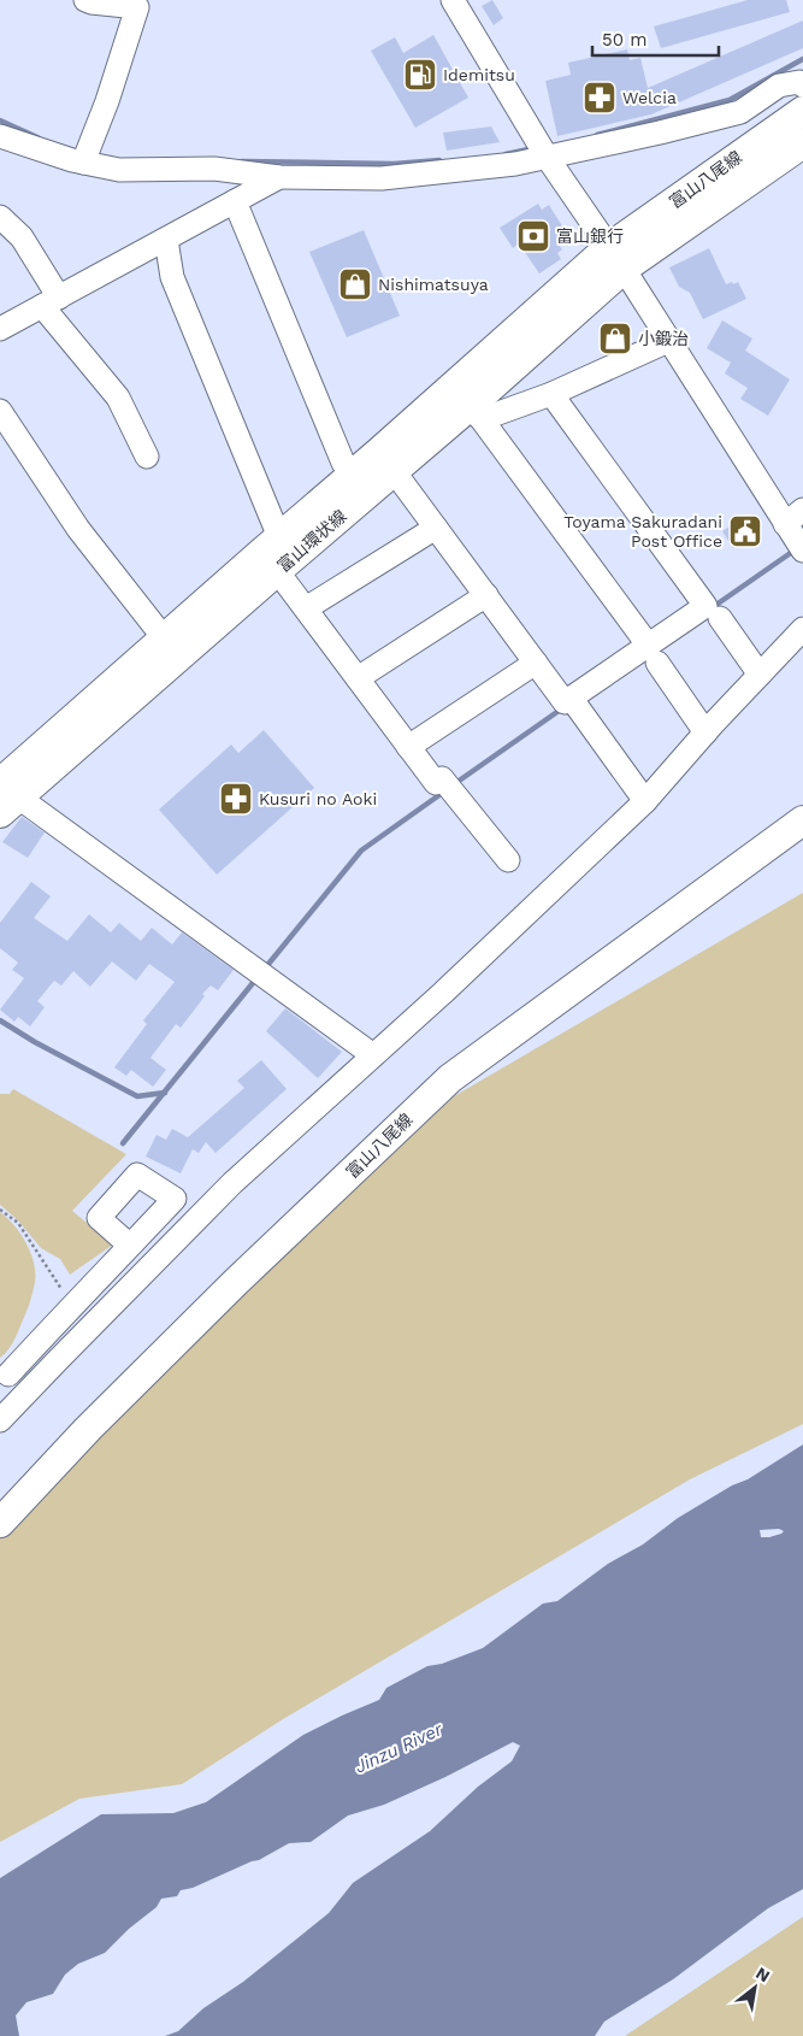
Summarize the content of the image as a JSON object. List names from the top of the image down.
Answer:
{
  "streets": {
    "main road": ["富山八尾線", "富山環状線"]
  },
  "crossings": [
    ["富山八尾線", "富山環状線"]
  ],
  "water": ["Jinzu River"],
  "places": {
    "fuel station": ["Idemitsu"],
    "pharmacy": ["Welcia", "Kusuri no Aoki"],
    "bank": ["富山銀行"],
    "shop": ["Nishimatsuya", "小鍛治"],
    "public building": ["Toyama Sakuradani Post Office"]
  },
  "scale_bar": "50 m",
  "north": "top right"
}
